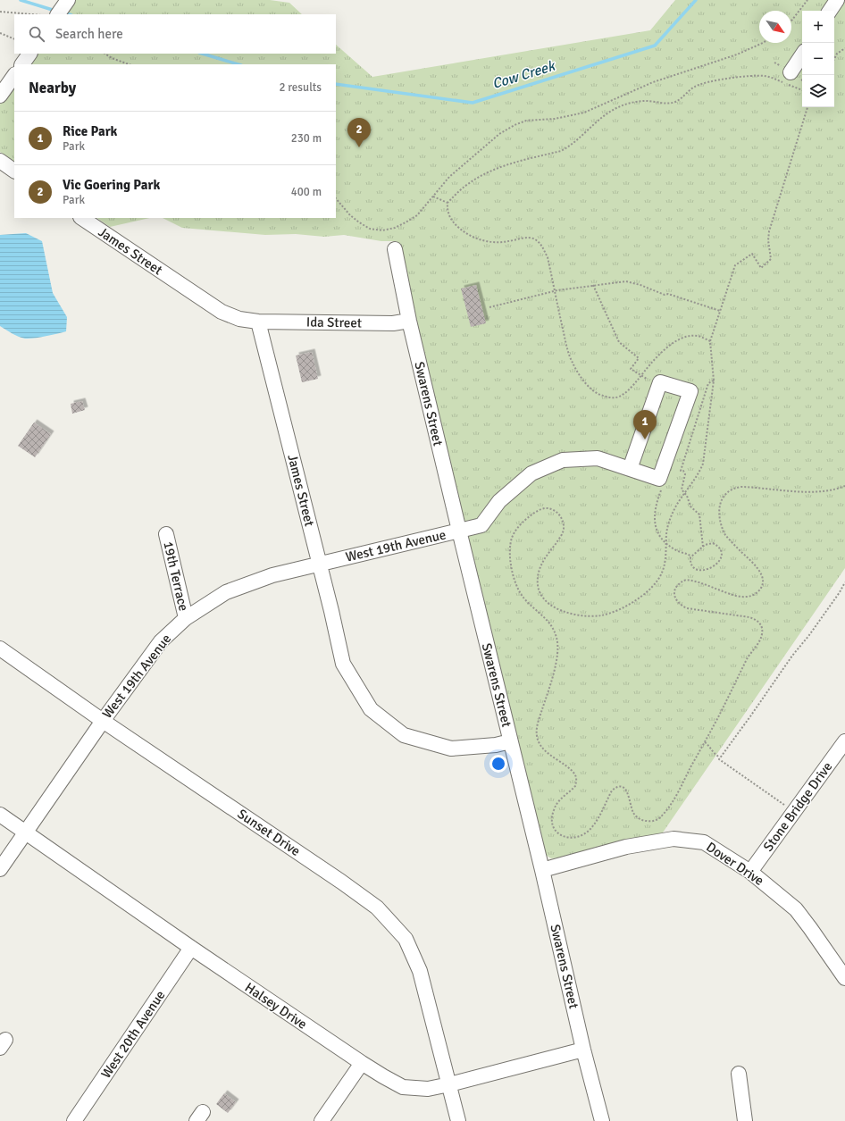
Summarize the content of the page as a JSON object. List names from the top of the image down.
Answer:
{
  "streets": {
    "street": [
      "James Street",
      "Ida Street",
      "Swarens Street",
      "West 19th Avenue",
      "19th Terrace",
      "Stone Bridge Drive",
      "Sunset Drive",
      "Dover Drive",
      "Halsey Drive",
      "West 20th Avenue"
    ]
  },
  "crossings": [
    ["James Street", "Ida Street"],
    ["James Street", "Swarens Street"],
    ["James Street", "West 19th Avenue"],
    ["Ida Street", "Swarens Street"],
    ["Swarens Street", "West 19th Avenue"],
    ["Swarens Street", "Dover Drive"],
    ["Swarens Street", "Halsey Drive"],
    ["West 19th Avenue", "19th Terrace"],
    ["West 19th Avenue", "Sunset Drive"],
    ["West 19th Avenue", "Halsey Drive"],
    ["Stone Bridge Drive", "Dover Drive"],
    ["Sunset Drive", "Halsey Drive"],
    ["Halsey Drive", "West 20th Avenue"]
  ],
  "water": ["Cow Creek"],
  "north": "bottom right",
  "page": {
    "map_buttons": ["+", "−"],
    "search": "Search here",
    "heading": ["Nearby", "2 results"],
    "list": [
      {
        "mark": "1",
        "name": "Rice Park",
        "note": "Park",
        "value": "230 m"
      },
      {
        "mark": "2",
        "name": "Vic Goering Park",
        "note": "Park",
        "value": "400 m"
      }
    ],
    "pins": ["2", "1"]
  }
}
